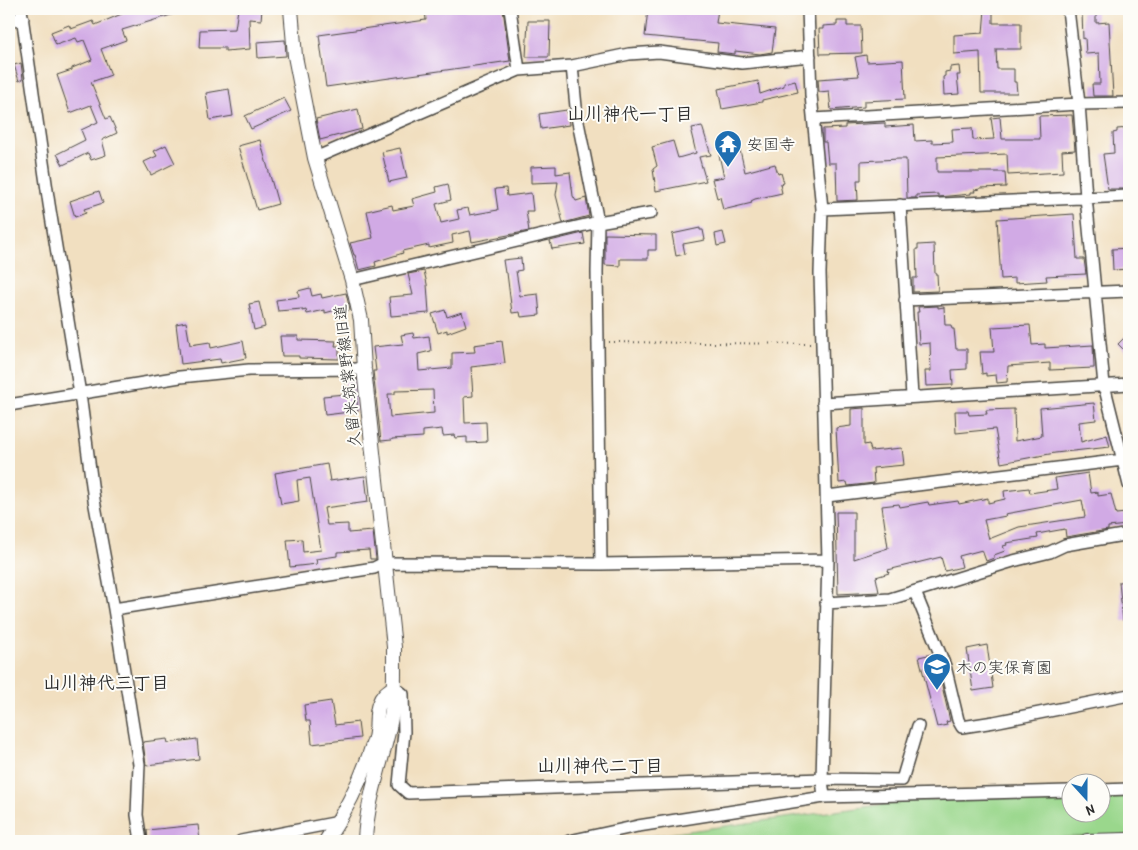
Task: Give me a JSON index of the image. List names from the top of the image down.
{
  "streets": {
    "street": ["久留米筑紫野線旧道"]
  },
  "districts": ["山川神代一丁目", "山川神代三丁目", "山川神代二丁目"],
  "places": {
    "temple": ["安国寺"],
    "school or university": ["木の実保育園"]
  },
  "north": "bottom"
}
